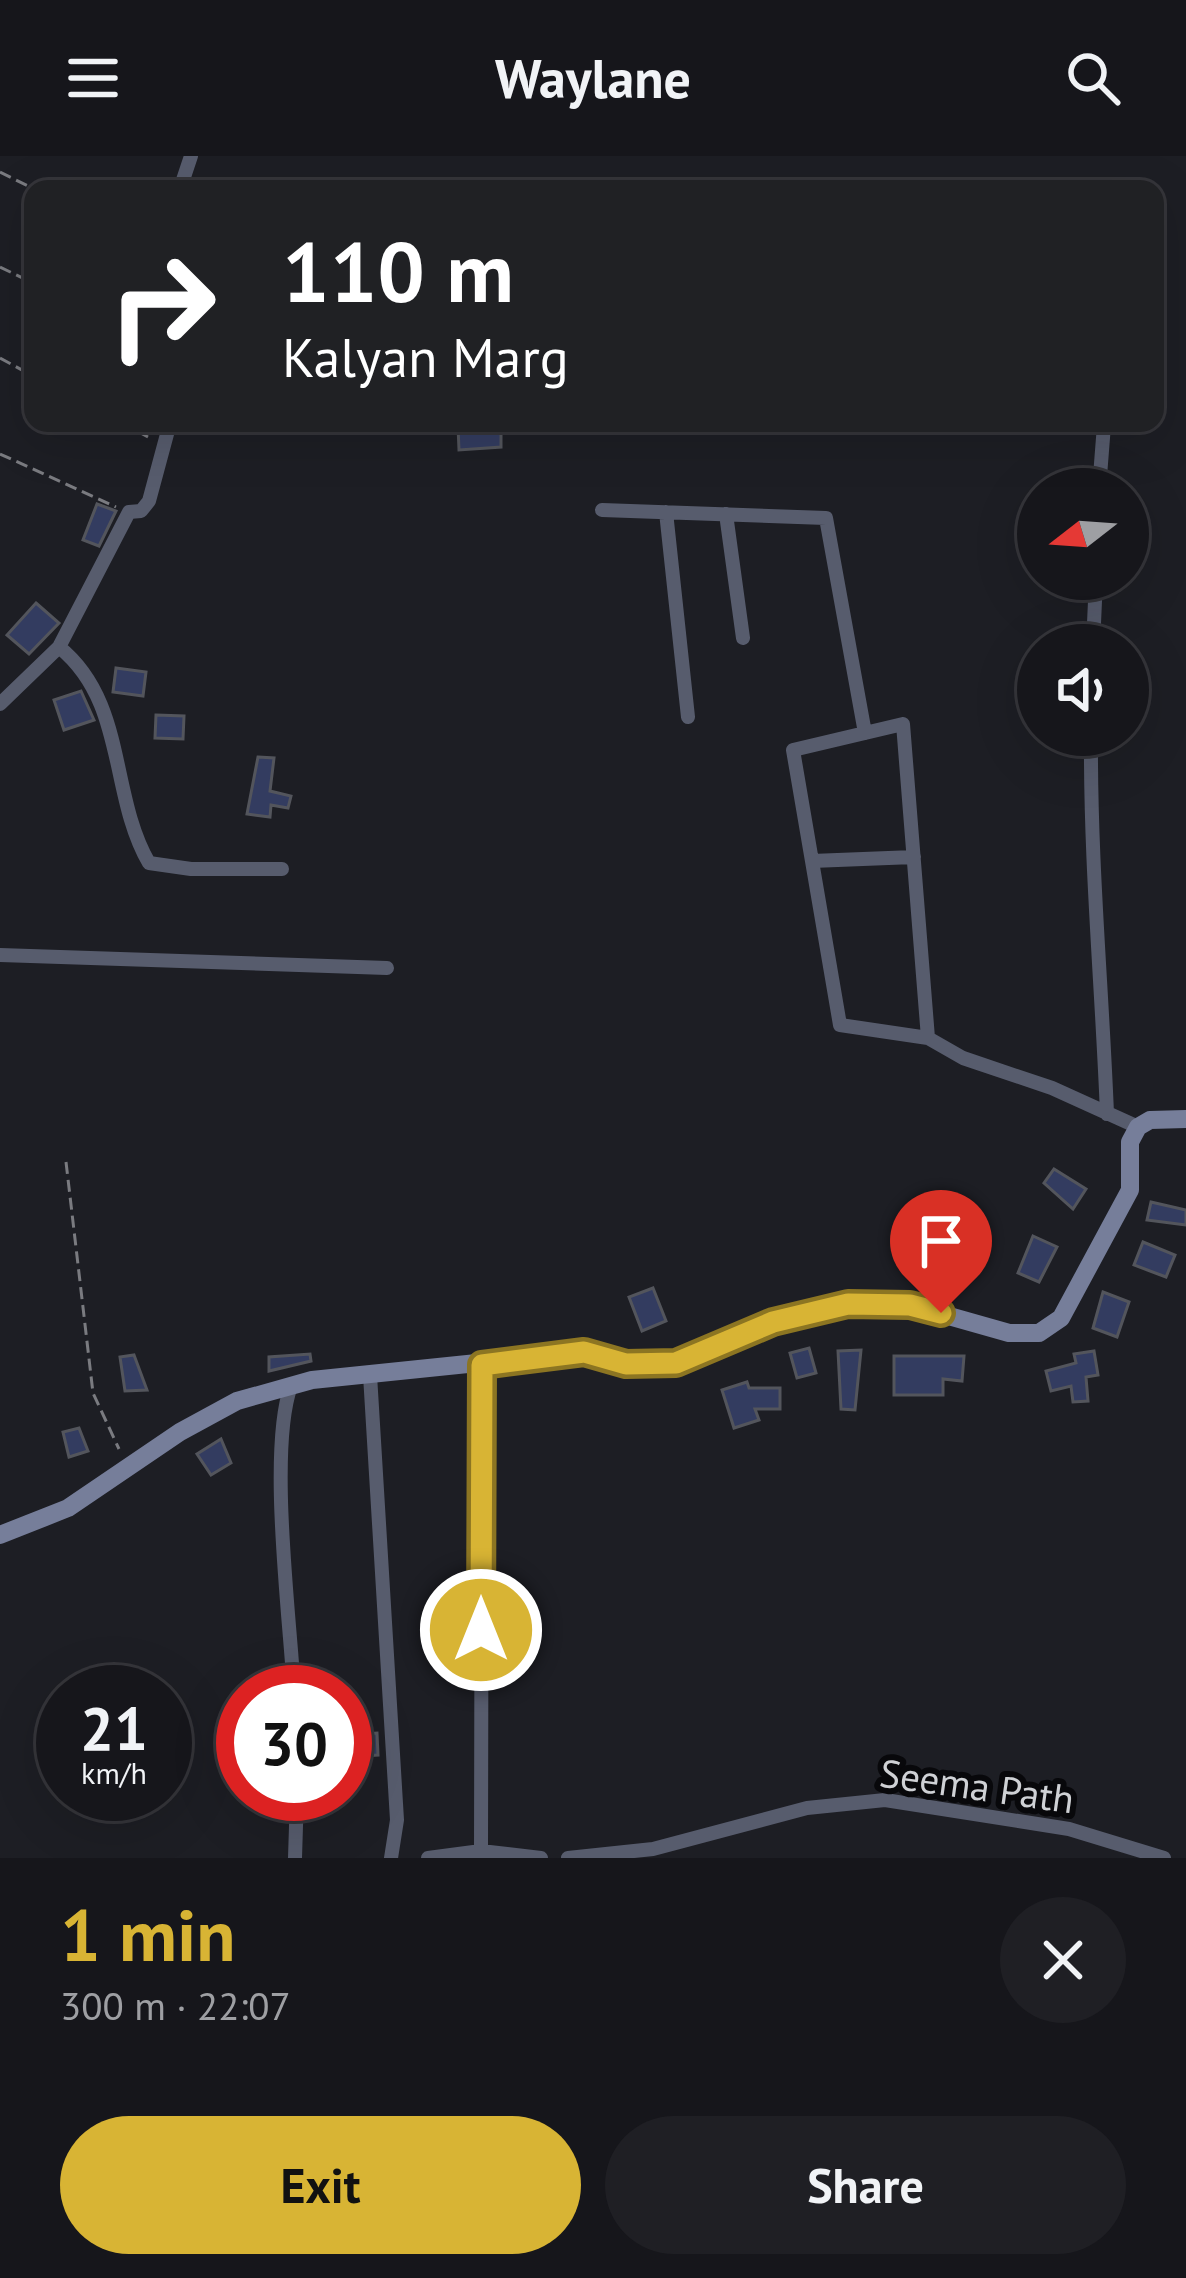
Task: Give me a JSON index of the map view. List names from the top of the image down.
{
  "streets": {
    "street": ["Seema Path"]
  },
  "north": "left",
  "page": {
    "header": "Waylane",
    "turn": ["110 m", "Kalyan Marg"],
    "speed": "21 km/h",
    "limit": "30",
    "heading": ["1 min", "300 m · 22:07"],
    "buttons": ["Exit", "Share"]
  }
}
